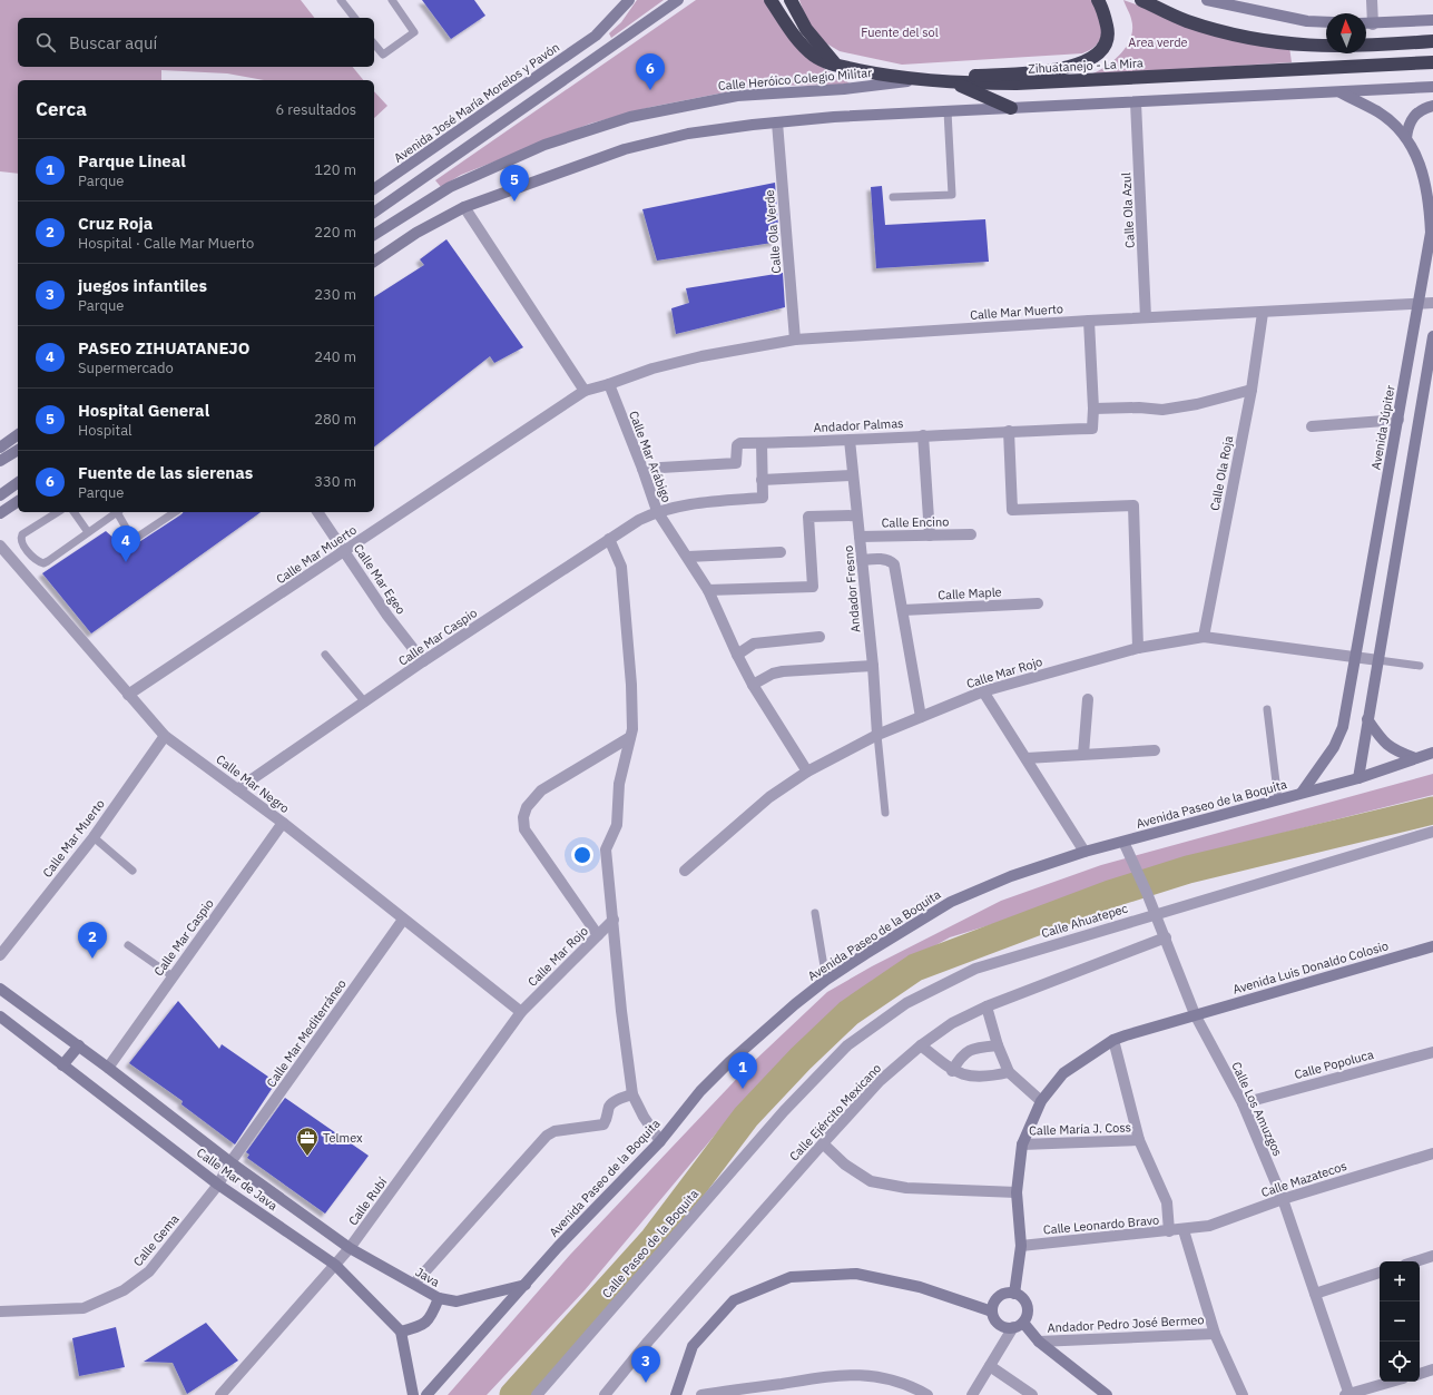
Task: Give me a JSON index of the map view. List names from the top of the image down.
{
  "streets": {
    "highway": ["Zihuatanejo - La Mira"],
    "main road": [
      "Calle Heróico Colegio Militar",
      "Avenida José María Morelos y Pavón",
      "Avenida Júpiter",
      "Avenida Paseo de la Boquita",
      "Avenida Luis Donaldo Colosio",
      "Calle Mar de Java",
      "Java"
    ],
    "street": [
      "Calle Ola Azul",
      "Calle Ola Verde",
      "Calle Mar Muerto",
      "Andador Palmas",
      "Calle Mar Arábigo",
      "Calle Ola Roja",
      "Calle Encino",
      "Calle Mar Egeo",
      "Andador Fresno",
      "Calle Maple",
      "Calle Mar Caspio",
      "Calle Mar Rojo",
      "Calle Mar Negro",
      "Calle Ahuatepec",
      "Calle Mar Mediterráneo",
      "Calle Popoluca",
      "Calle Los Amuzgos",
      "Calle Ejército Mexicano",
      "Calle María J. Coss",
      "Calle Mazatecos",
      "Calle Rubí",
      "Calle Leonardo Bravo",
      "Calle Gema",
      "Calle Paseo de la Boquita",
      "Andador Pedro José Bermeo"
    ]
  },
  "crossings": [
    ["Zihuatanejo - La Mira", "Calle Heróico Colegio Militar"],
    ["Calle Ola Azul", "Calle Mar Muerto"],
    ["Calle Ola Verde", "Calle Mar Muerto"],
    ["Calle Mar Muerto", "Avenida Júpiter"],
    ["Calle Mar Muerto", "Calle Mar Arábigo"],
    ["Calle Mar Muerto", "Calle Ola Roja"],
    ["Calle Mar Muerto", "Calle Mar Egeo"],
    ["Calle Mar Muerto", "Calle Mar Negro"],
    ["Andador Palmas", "Calle Mar Arábigo"],
    ["Andador Palmas", "Andador Fresno"],
    ["Avenida Júpiter", "Calle Mar Rojo"],
    ["Avenida Júpiter", "Avenida Paseo de la Boquita"],
    ["Calle Mar Arábigo", "Calle Mar Caspio"],
    ["Calle Mar Arábigo", "Calle Mar Rojo"],
    ["Calle Ola Roja", "Calle Mar Rojo"],
    ["Calle Encino", "Andador Fresno"],
    ["Calle Mar Egeo", "Calle Mar Caspio"],
    ["Andador Fresno", "Calle Mar Rojo"],
    ["Calle Mar Caspio", "Calle Mar Negro"],
    ["Calle Mar Caspio", "Calle Mar de Java"],
    ["Calle Mar Rojo", "Calle Mar Negro"],
    ["Calle Mar Rojo", "Calle Rubí"],
    ["Calle Mar Negro", "Calle Mar Mediterráneo"],
    ["Calle Mar Negro", "Calle Rubí"],
    ["Avenida Paseo de la Boquita", "Calle Los Amuzgos"],
    ["Avenida Paseo de la Boquita", "Java"],
    ["Calle Ahuatepec", "Calle Los Amuzgos"],
    ["Calle Ahuatepec", "Calle Paseo de la Boquita"],
    ["Avenida Luis Donaldo Colosio", "Calle Los Amuzgos"],
    ["Avenida Luis Donaldo Colosio", "Calle María J. Coss"],
    ["Avenida Luis Donaldo Colosio", "Calle Leonardo Bravo"],
    ["Calle Mar Mediterráneo", "Calle Mar de Java"],
    ["Calle Mar Mediterráneo", "Calle Gema"],
    ["Calle Popoluca", "Calle Los Amuzgos"],
    ["Calle Los Amuzgos", "Calle Ejército Mexicano"],
    ["Calle Los Amuzgos", "Calle Mazatecos"],
    ["Calle Mar de Java", "Calle Rubí"],
    ["Calle Mar de Java", "Calle Gema"],
    ["Calle Mar de Java", "Java"],
    ["Calle Mazatecos", "Calle Leonardo Bravo"],
    ["Calle Rubí", "Java"]
  ],
  "parks": ["Fuente del sol", "Area verde"],
  "places": {
    "office": ["Telmex"]
  },
  "north": "top",
  "page": {
    "search": "Buscar aquí",
    "pins": [
      "6",
      "5",
      "4",
      "2",
      "1",
      "3"
    ],
    "heading": ["Cerca", "6 resultados"],
    "list": [
      {
        "mark": "1",
        "name": "Parque Lineal",
        "note": "Parque",
        "value": "120 m"
      },
      {
        "mark": "2",
        "name": "Cruz Roja",
        "note": "Hospital · Calle Mar Muerto",
        "value": "220 m"
      },
      {
        "mark": "3",
        "name": "juegos infantiles",
        "note": "Parque",
        "value": "230 m"
      },
      {
        "mark": "4",
        "name": "PASEO ZIHUATANEJO",
        "note": "Supermercado",
        "value": "240 m"
      },
      {
        "mark": "5",
        "name": "Hospital General",
        "note": "Hospital",
        "value": "280 m"
      },
      {
        "mark": "6",
        "name": "Fuente de las sierenas",
        "note": "Parque",
        "value": "330 m"
      }
    ],
    "map_buttons": ["+", "−"]
  }
}
